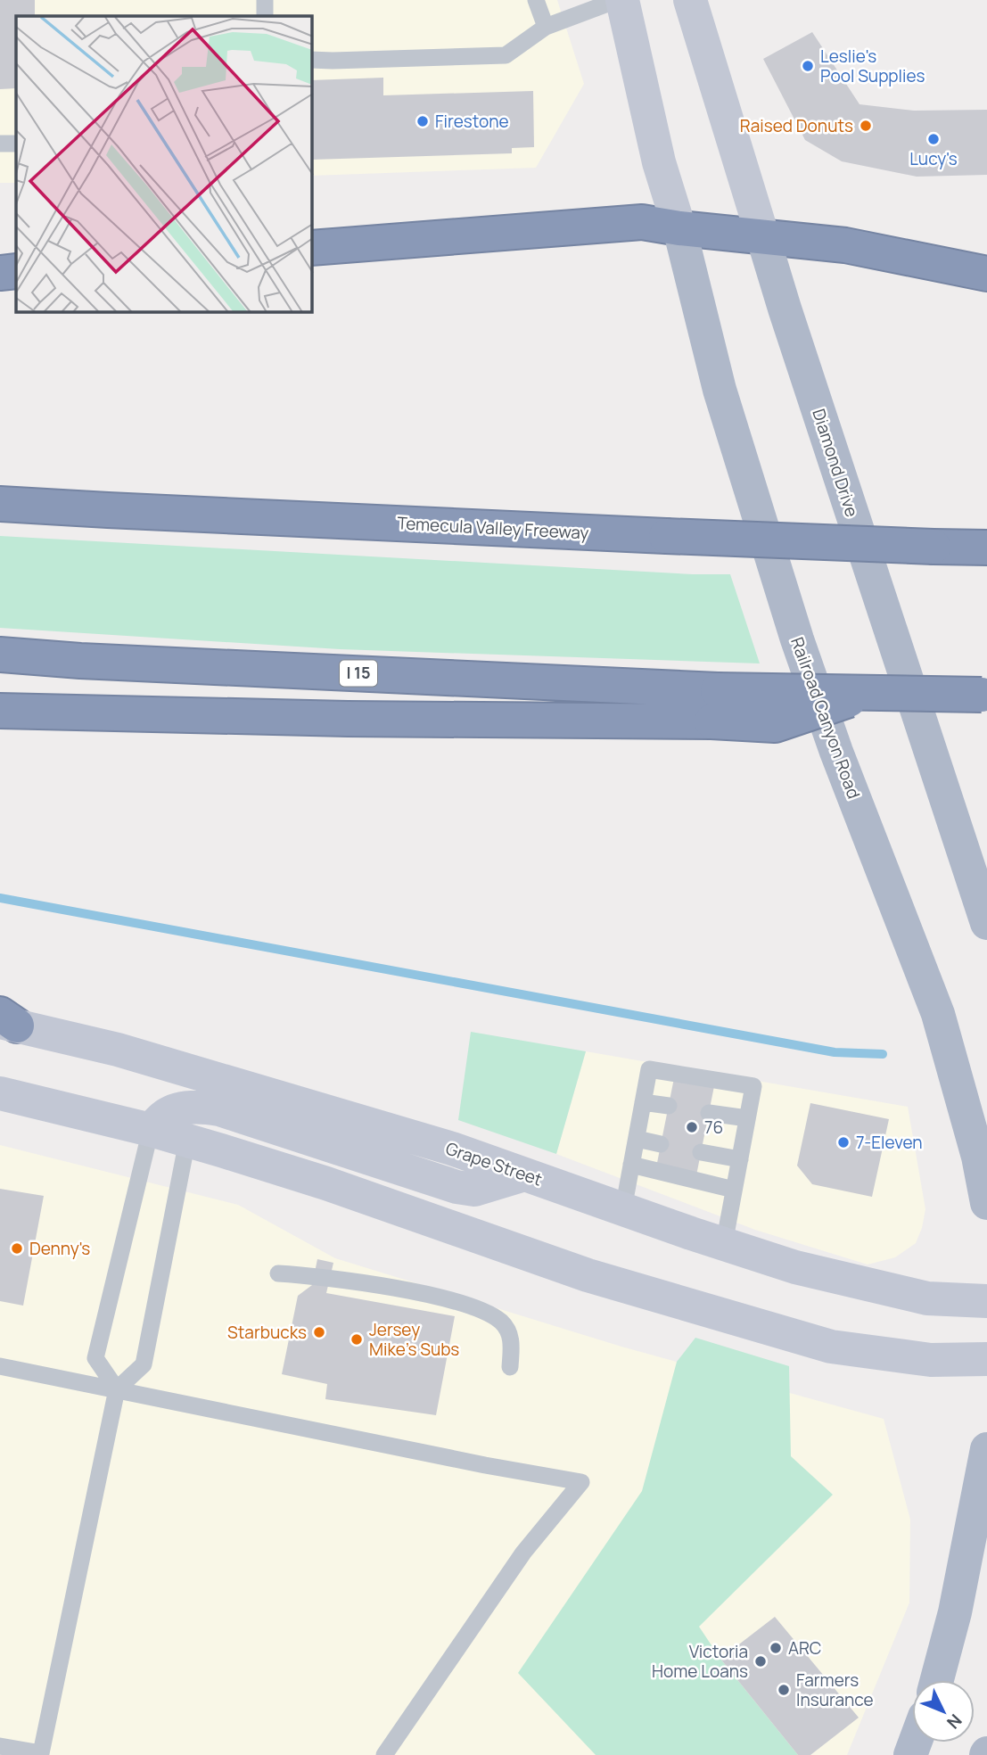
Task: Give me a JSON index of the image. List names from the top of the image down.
{
  "streets": {
    "highway": ["Temecula Valley Freeway", "I 15"],
    "main road": ["Diamond Drive", "Railroad Canyon Road", "Grape Street"]
  },
  "places": [
    "Leslie's Pool Supplies",
    "Firestone",
    "Raised Donuts",
    "Lucy's",
    "76",
    "7-Eleven",
    "Denny's",
    "Starbucks",
    "Jersey Mike's Subs",
    "ARC",
    "Victoria Home Loans",
    "Farmers Insurance"
  ],
  "north": "bottom right"
}
